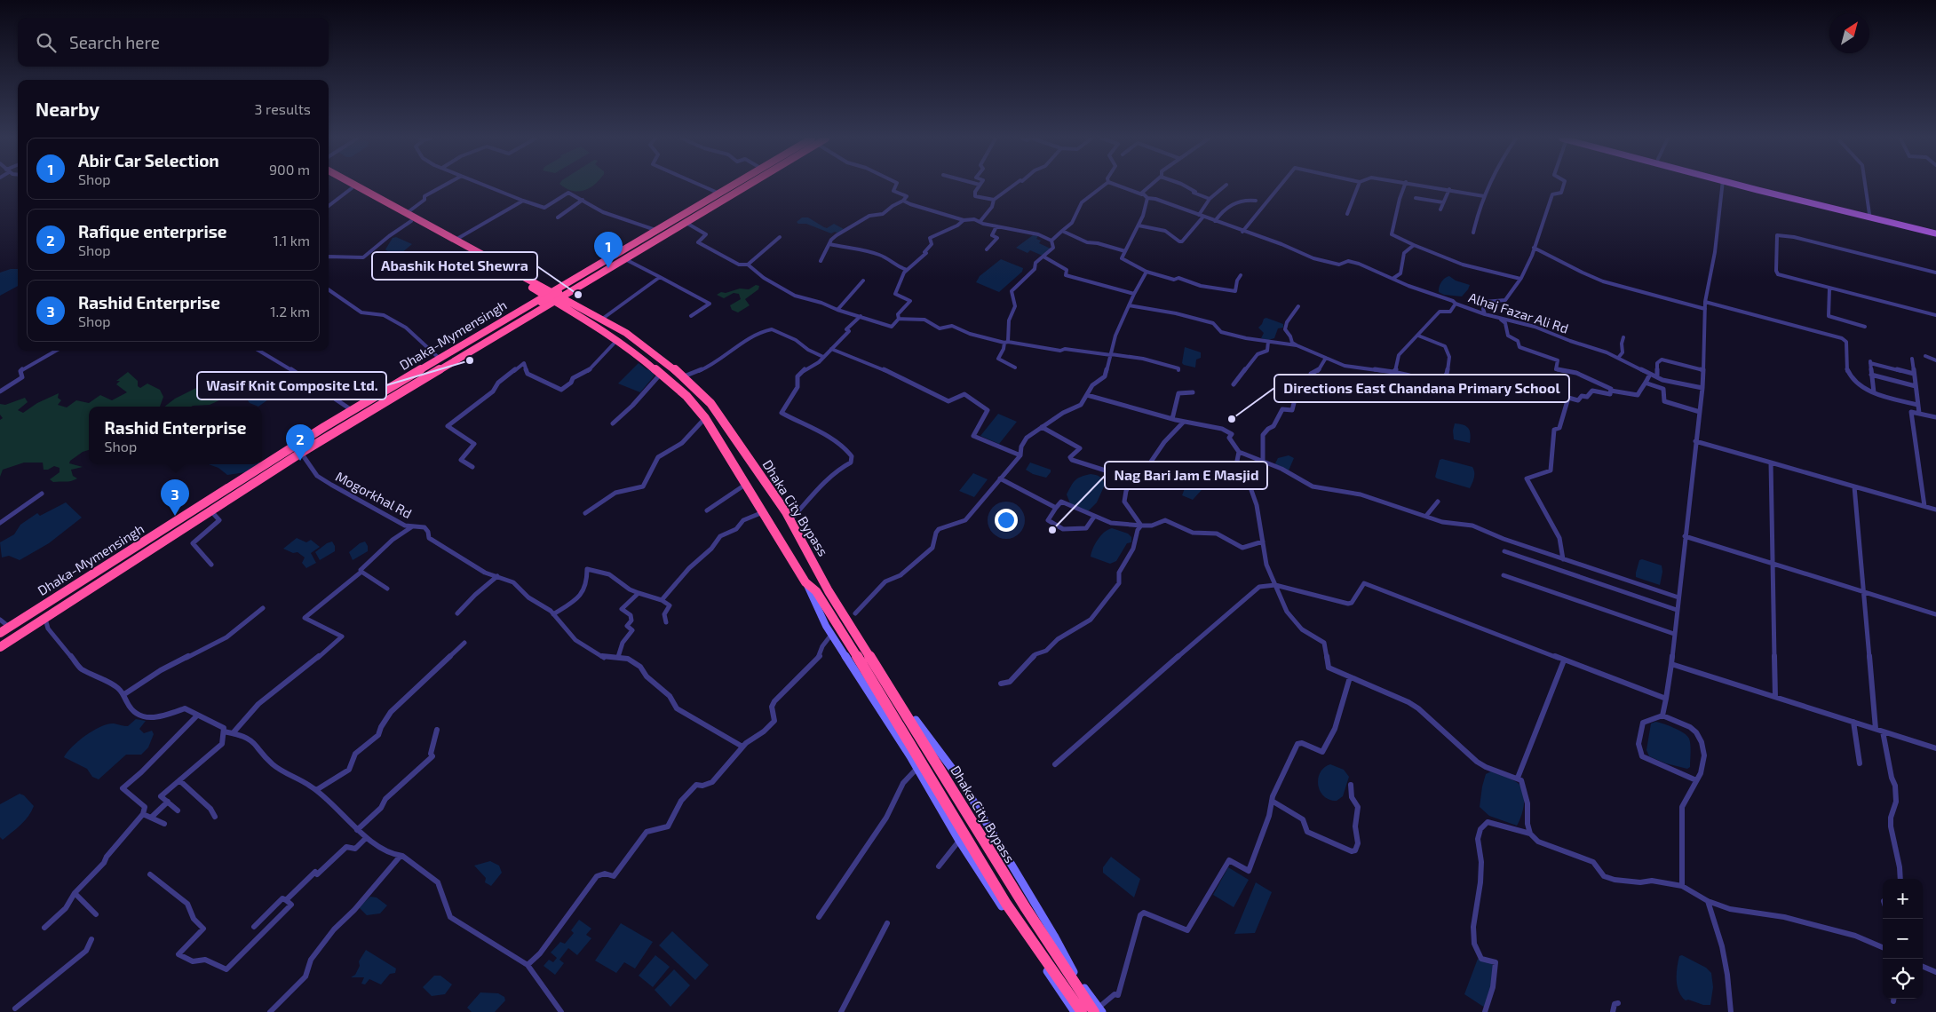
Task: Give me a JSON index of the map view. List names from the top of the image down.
{
  "streets": {
    "highway": ["Dhaka-Mymensingh", "Dhaka City Bypass"],
    "street": ["Alhaj Fazar Ali Rd", "Mogorkhal Rd"]
  },
  "crossings": [
    ["Dhaka-Mymensingh", "Dhaka City Bypass"]
  ],
  "places": [
    "Abashik Hotel Shewra",
    "Wasif Knit Composite Ltd.",
    "Directions East Chandana Primary School",
    "Nag Bari Jam E Masjid"
  ],
  "north": "top right",
  "page": {
    "search": "Search here",
    "heading": ["Nearby", "3 results"],
    "list": [
      {
        "mark": "1",
        "name": "Abir Car Selection",
        "note": "Shop",
        "value": "900 m"
      },
      {
        "mark": "2",
        "name": "Rafique enterprise",
        "note": "Shop",
        "value": "1.1 km"
      },
      {
        "mark": "3",
        "name": "Rashid Enterprise",
        "note": "Shop",
        "value": "1.2 km"
      }
    ],
    "pins": ["1", "2", "3"],
    "popup": ["Rashid Enterprise", "Shop"],
    "map_buttons": ["+", "−"]
  }
}
